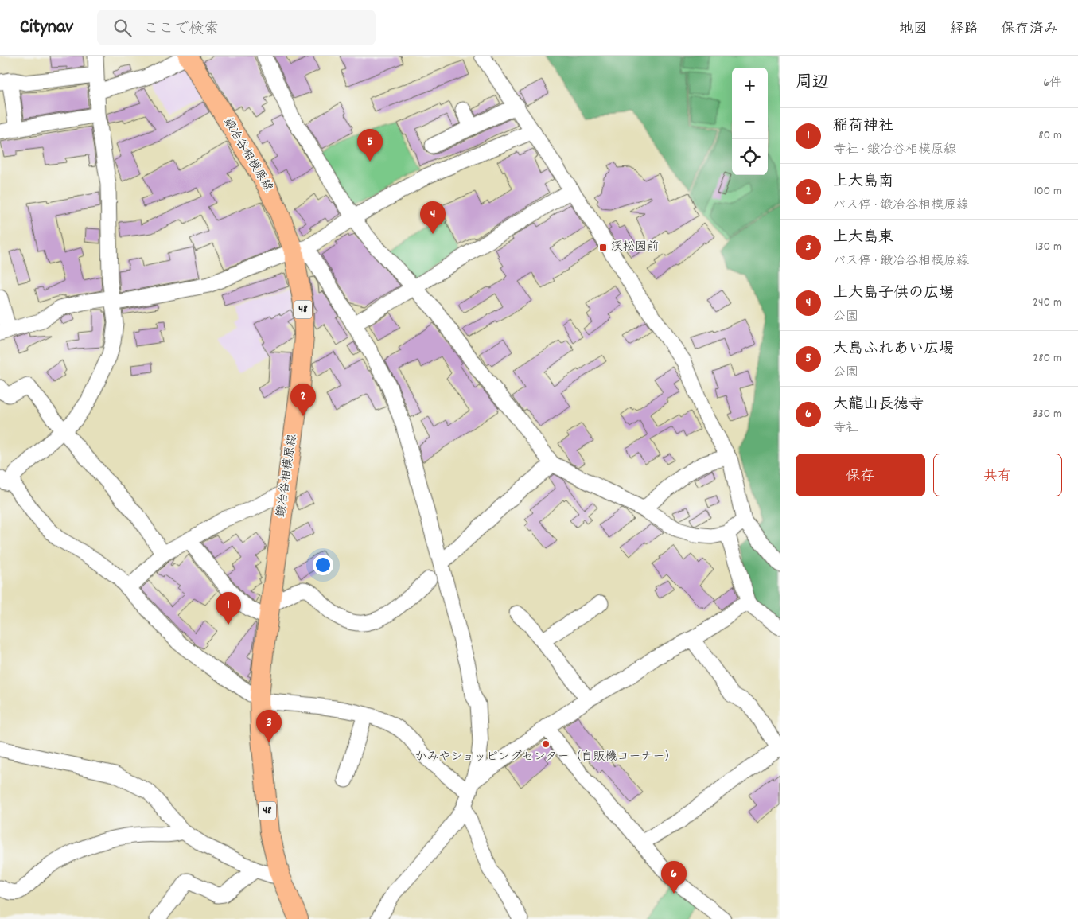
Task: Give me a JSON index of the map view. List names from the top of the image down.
{
  "streets": {
    "main road": ["鍛冶谷相模原線", "48"]
  },
  "places": {
    "transit": ["渓松園前"],
    "other": ["かみやショッピングセンター（自販機コーナー）"]
  },
  "page": {
    "header": "Citynav",
    "search": "ここで検索",
    "nav": ["地図", "経路", "保存済み"],
    "heading": ["周辺", "6件"],
    "map_buttons": ["+", "−"],
    "list": [
      {
        "mark": "1",
        "name": "稲荷神社",
        "note": "寺社 · 鍛冶谷相模原線",
        "value": "80 m"
      },
      {
        "mark": "2",
        "name": "上大島南",
        "note": "バス停 · 鍛冶谷相模原線",
        "value": "100 m"
      },
      {
        "mark": "3",
        "name": "上大島東",
        "note": "バス停 · 鍛冶谷相模原線",
        "value": "130 m"
      },
      {
        "mark": "4",
        "name": "上大島子供の広場",
        "note": "公園",
        "value": "240 m"
      },
      {
        "mark": "5",
        "name": "大島ふれあい広場",
        "note": "公園",
        "value": "280 m"
      },
      {
        "mark": "6",
        "name": "大龍山長徳寺",
        "note": "寺社",
        "value": "330 m"
      }
    ],
    "pins": [
      "5",
      "4",
      "2",
      "1",
      "3",
      "6"
    ],
    "buttons": ["保存", "共有"]
  }
}
